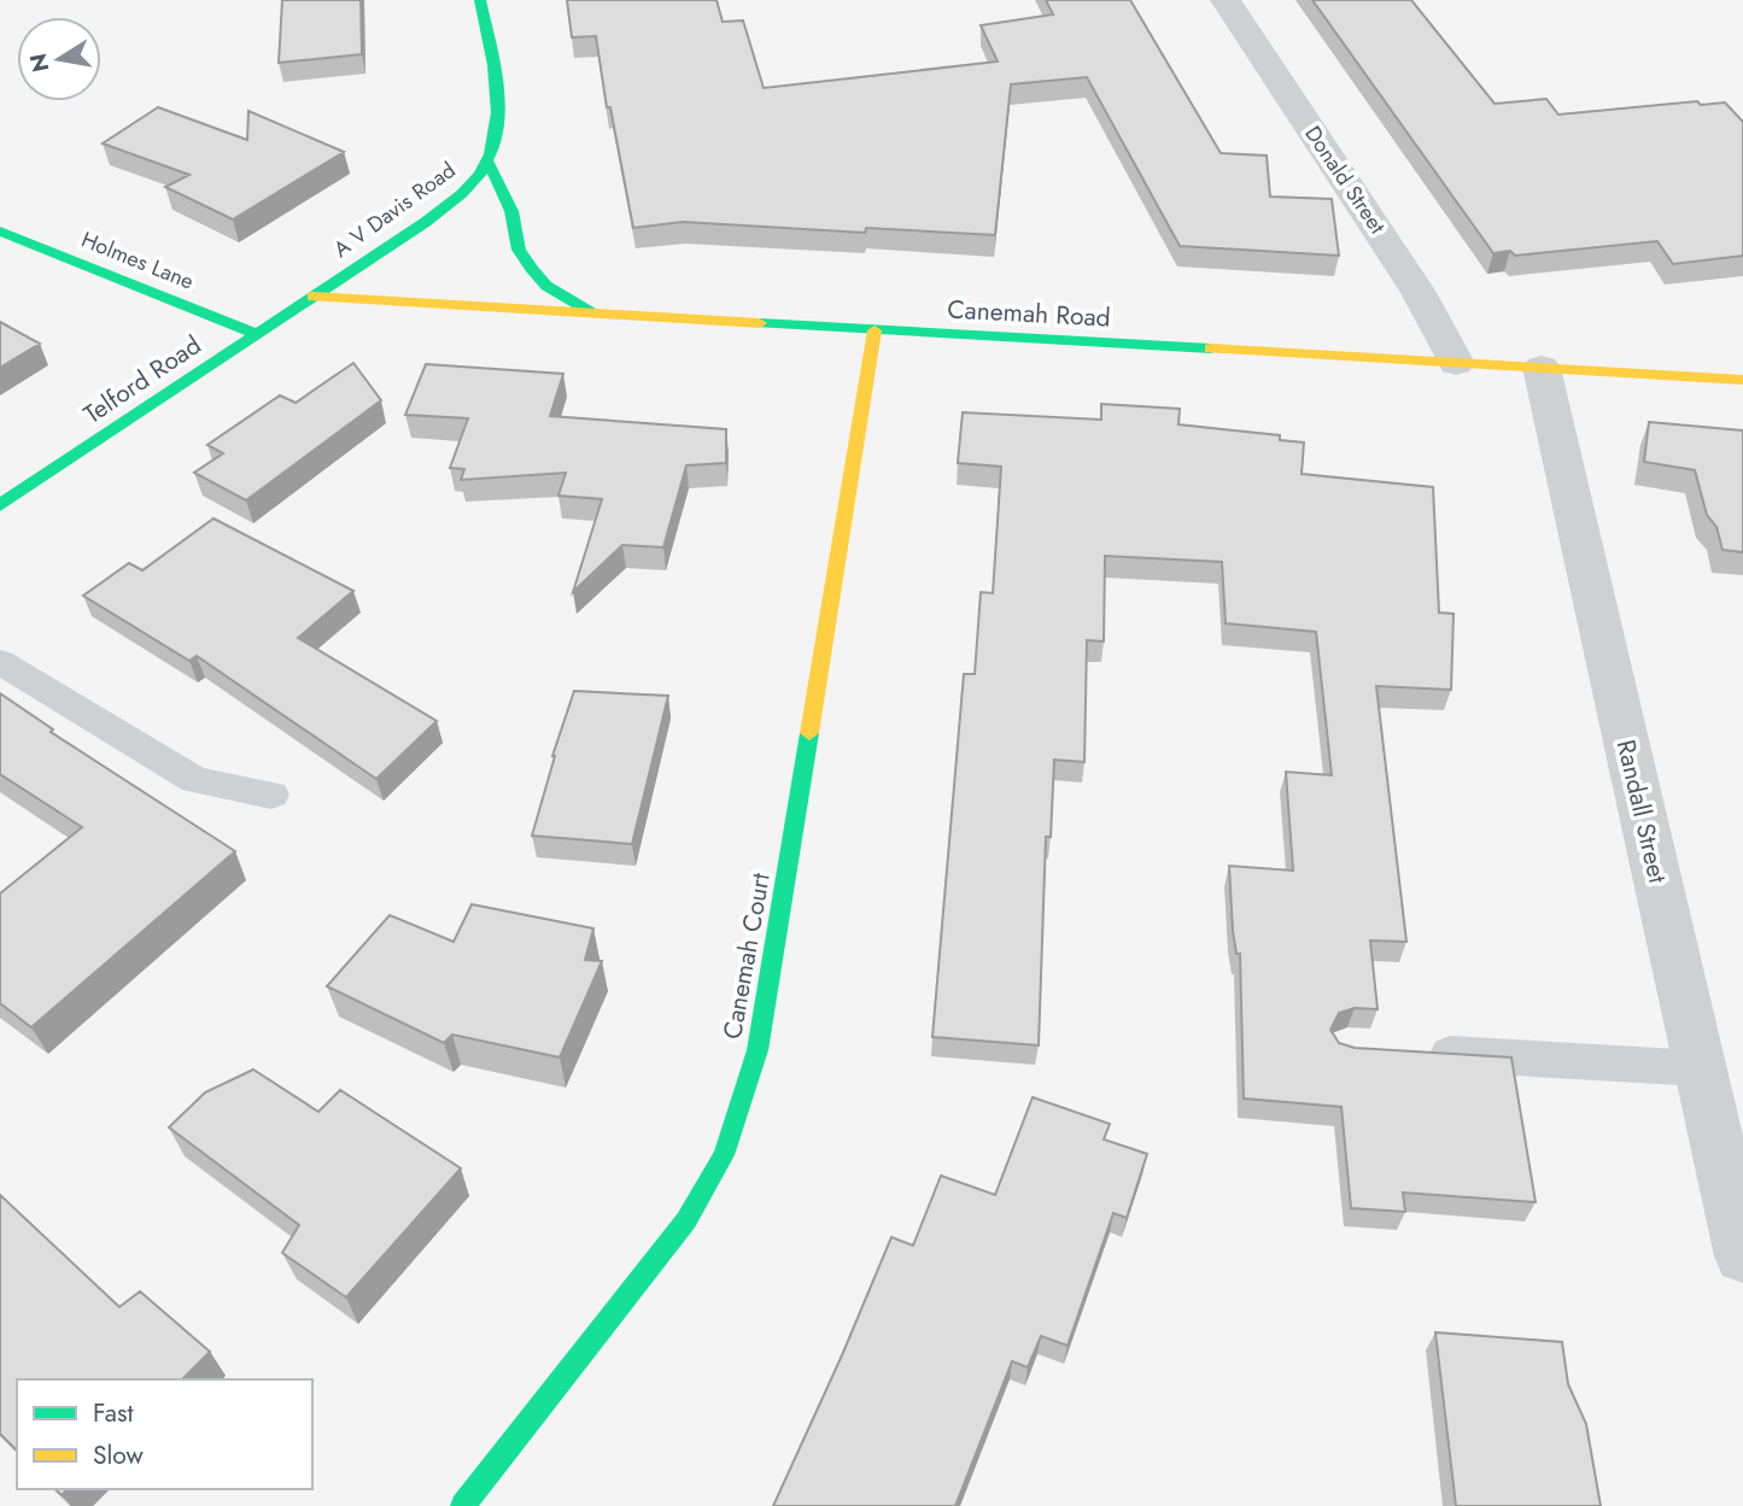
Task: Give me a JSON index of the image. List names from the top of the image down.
{
  "streets": {
    "street": [
      "Donald Street",
      "A V Davis Road",
      "Holmes Lane",
      "Canemah Road",
      "Telford Road",
      "Randall Street",
      "Canemah Court"
    ]
  },
  "crossings": [
    ["Donald Street", "Canemah Road"],
    ["A V Davis Road", "Canemah Road"],
    ["A V Davis Road", "Telford Road"],
    ["Holmes Lane", "Telford Road"],
    ["Canemah Road", "Telford Road"],
    ["Canemah Road", "Randall Street"],
    ["Canemah Road", "Canemah Court"]
  ],
  "legend": ["Fast", "Slow"],
  "north": "left"
}
